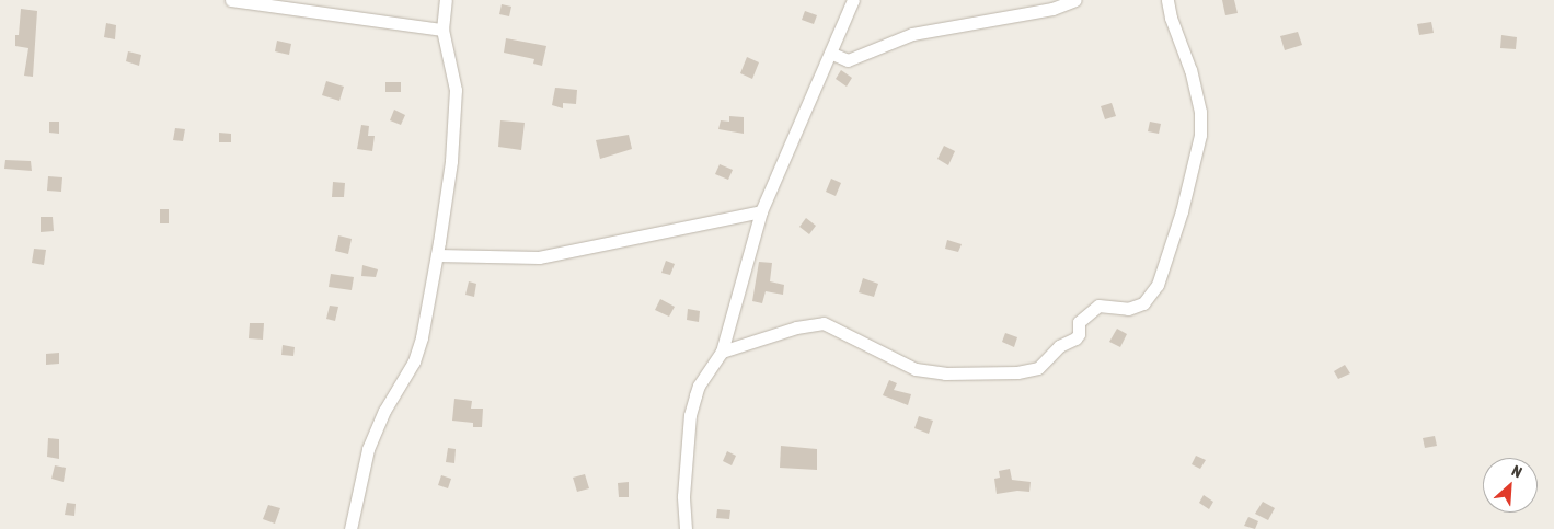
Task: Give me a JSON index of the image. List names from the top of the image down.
{
  "north": "top right"
}
